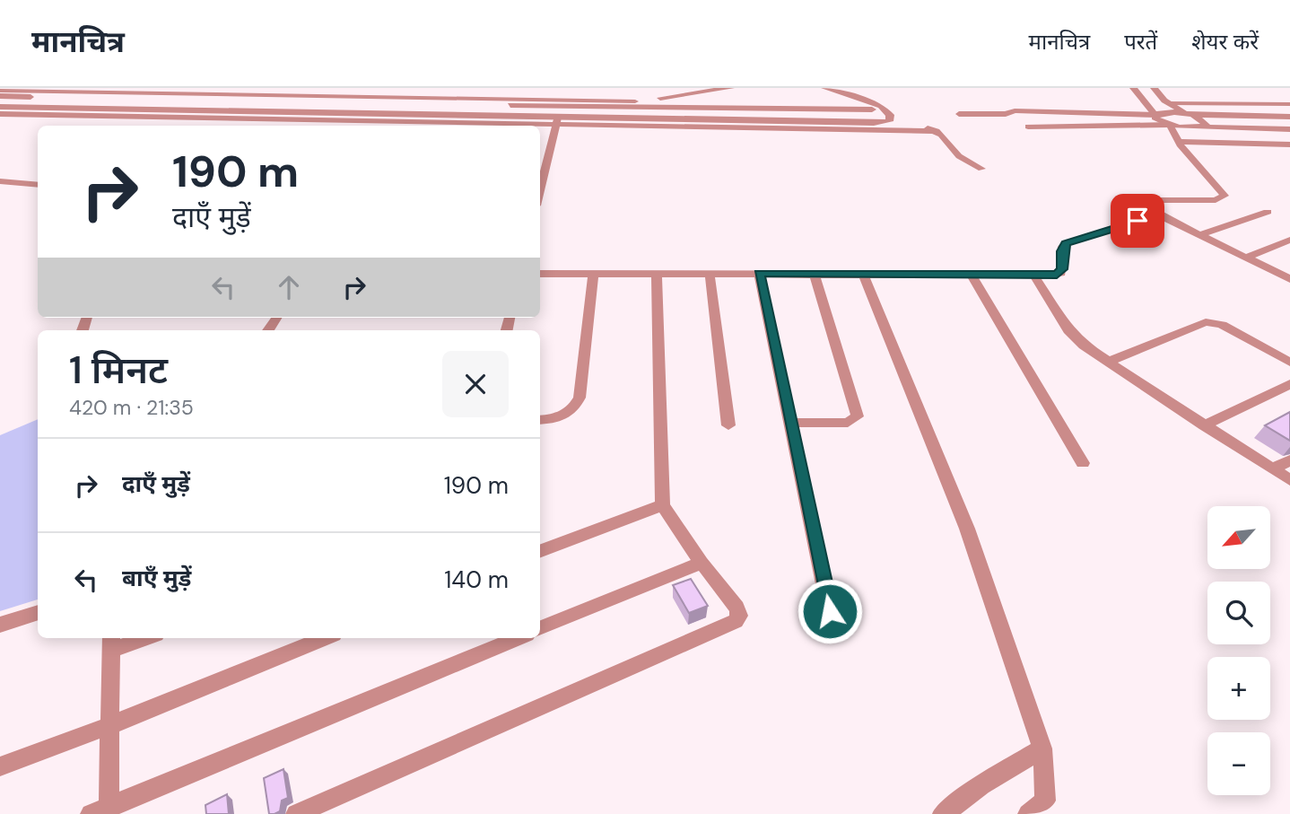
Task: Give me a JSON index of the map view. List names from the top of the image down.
{
  "north": "bottom left",
  "page": {
    "header": "मानचित्र",
    "nav": ["मानचित्र", "परतें", "शेयर करें"],
    "turn": ["190 m", "दाएँ मुड़ें"],
    "heading": ["1 मिनट", "420 m · 21:35"],
    "list": [
      {
        "name": "दाएँ मुड़ें",
        "value": "190 m"
      },
      {
        "name": "बाएँ मुड़ें",
        "value": "140 m"
      }
    ],
    "map_buttons": ["+", "−"]
  }
}
